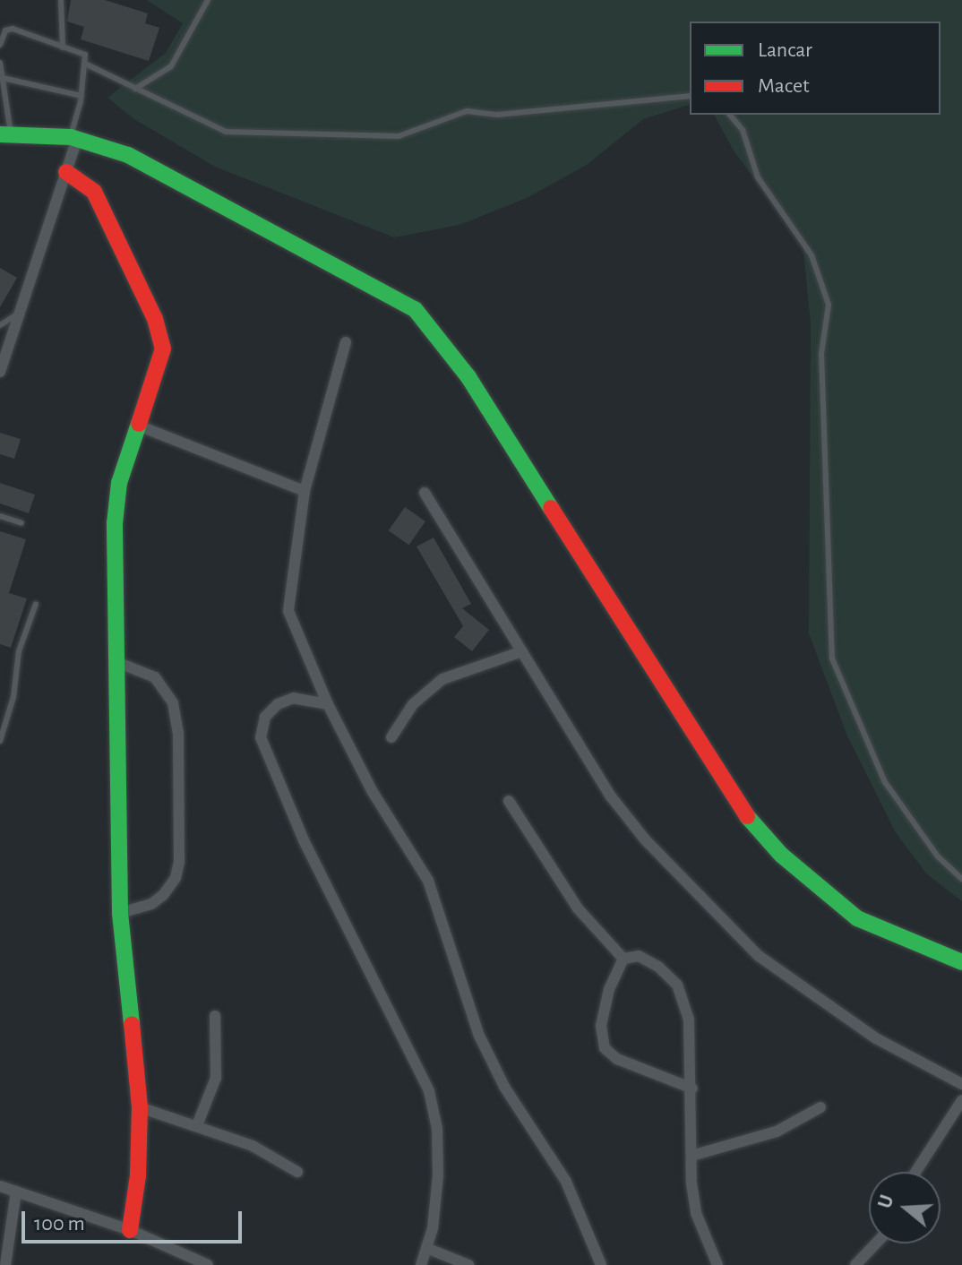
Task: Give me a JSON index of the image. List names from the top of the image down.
{
  "legend": ["Lancar", "Macet"],
  "scale_bar": "100 m",
  "north": "left"
}
